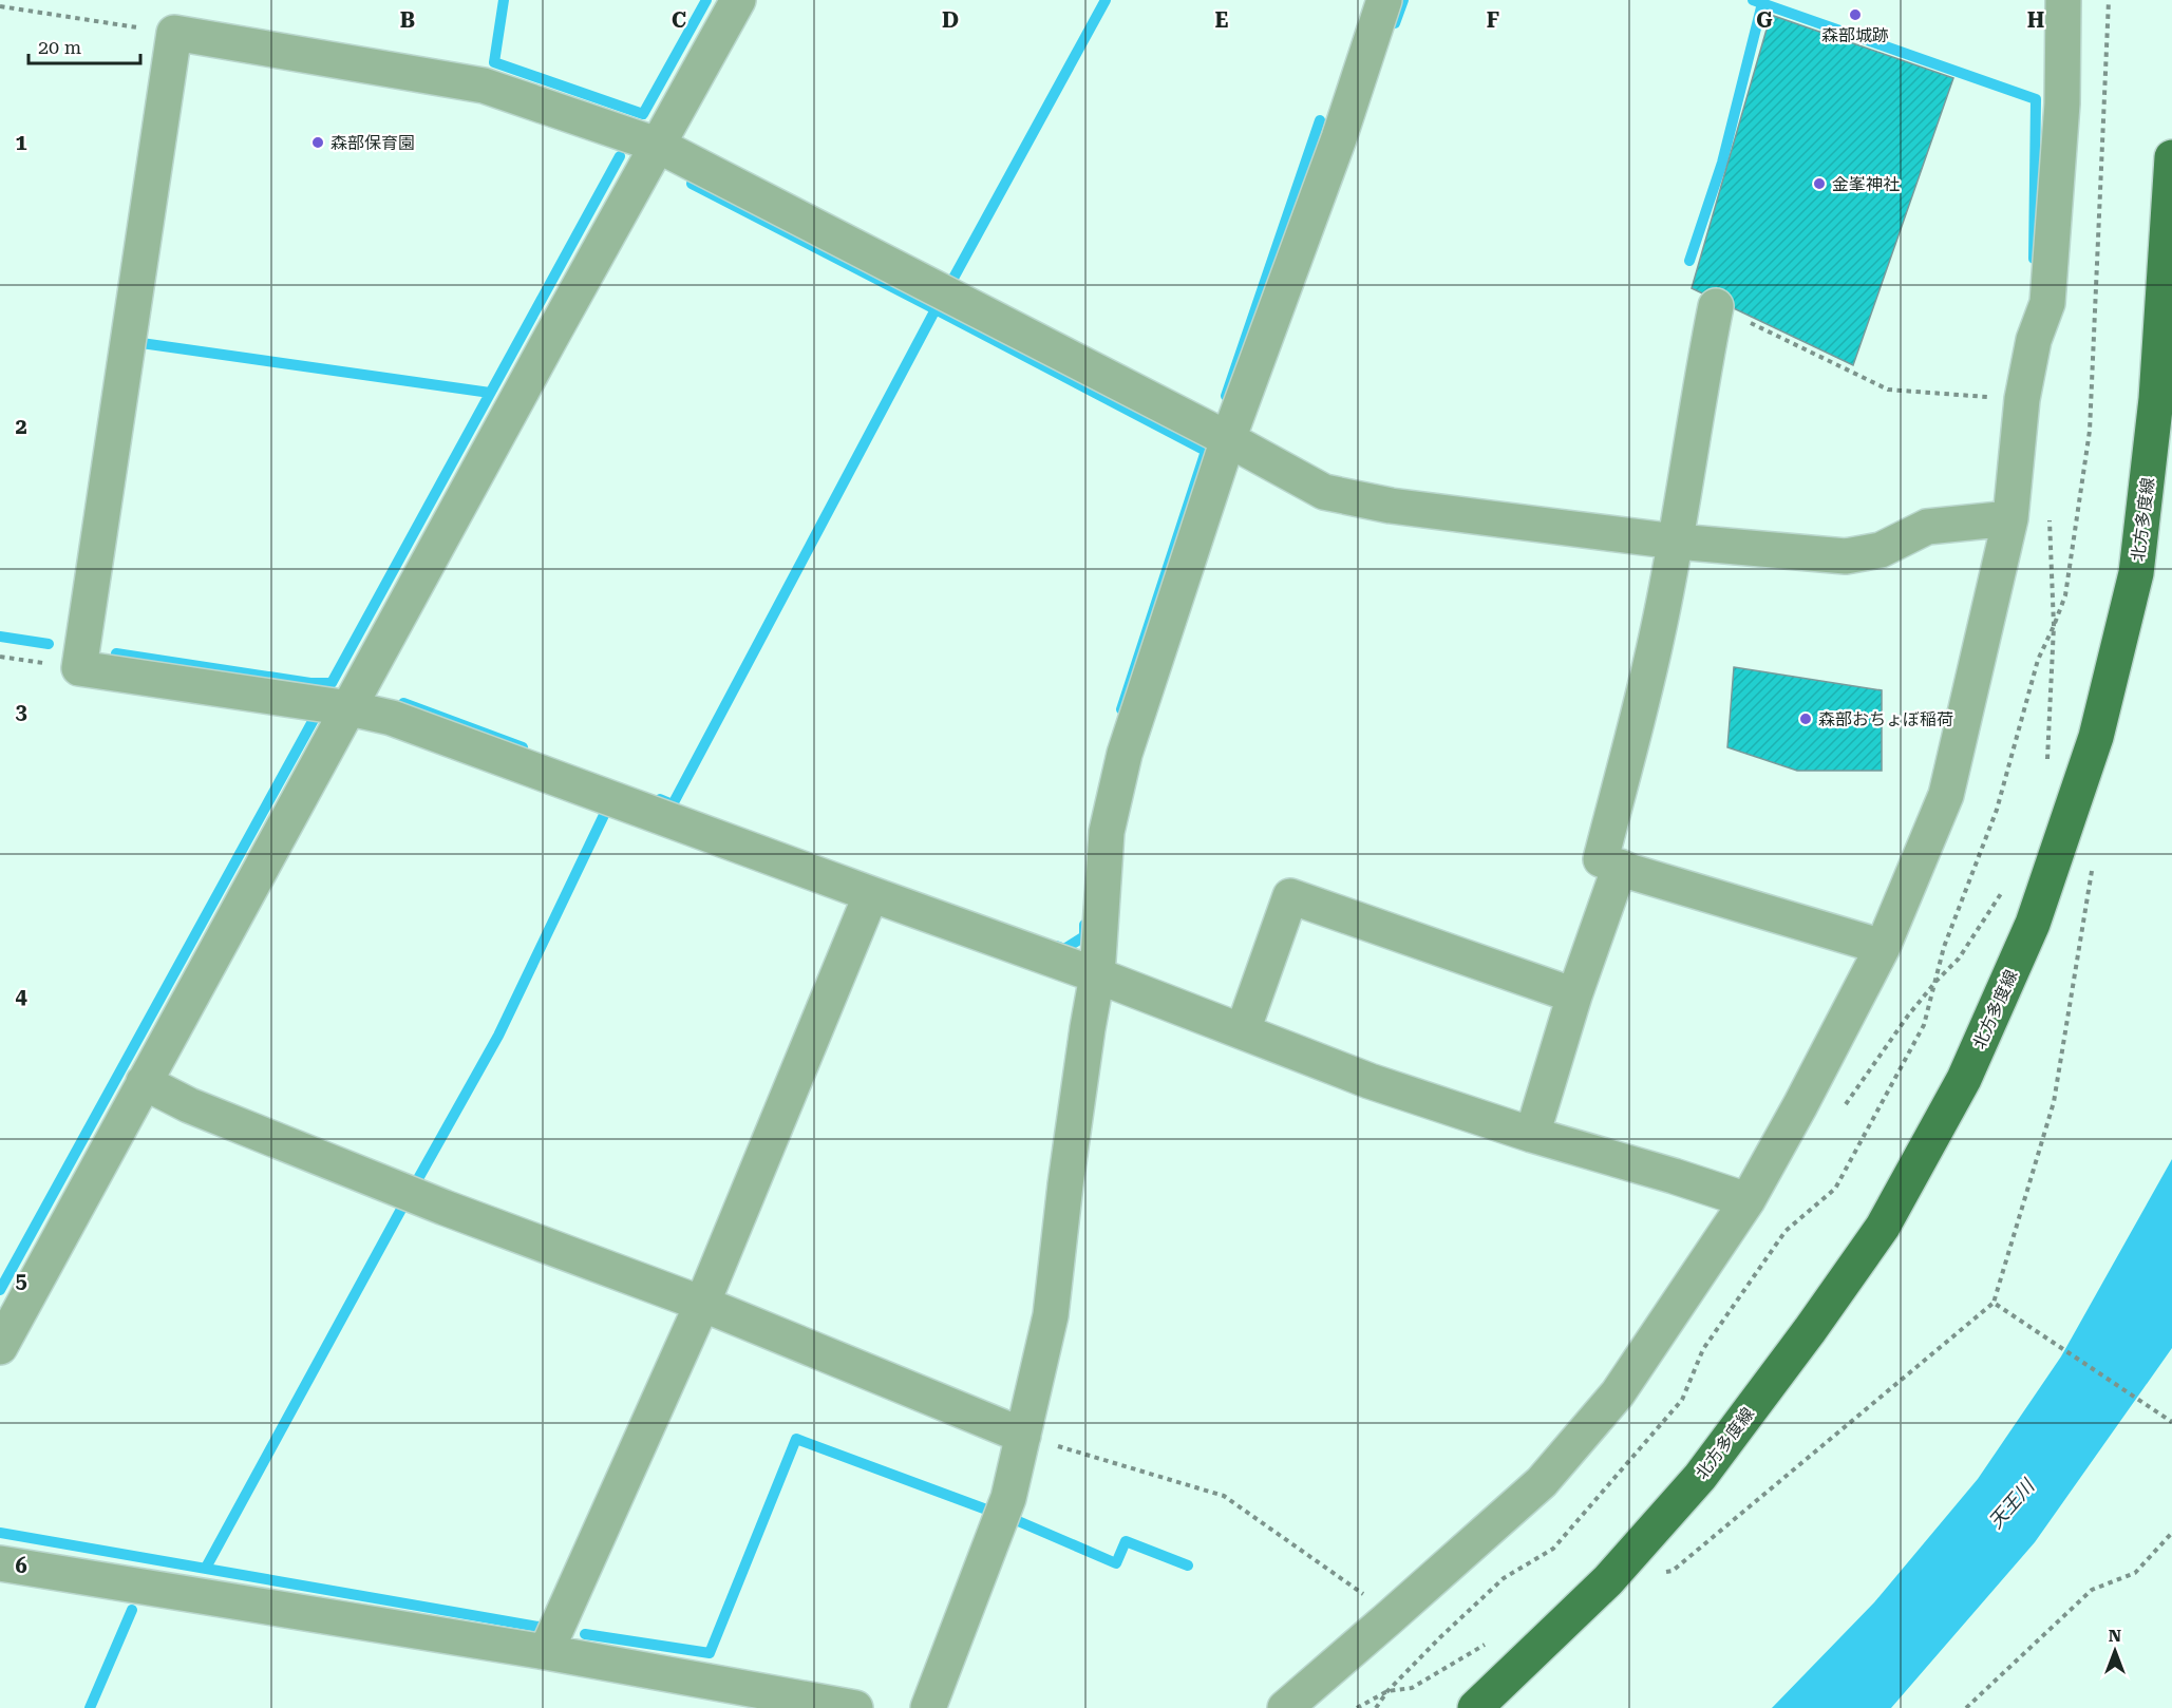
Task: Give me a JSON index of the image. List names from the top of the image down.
{
  "streets": {
    "main road": ["北方多度線"]
  },
  "water": ["天王川"],
  "places": [
    "森部城跡",
    "森部保育園",
    "金峯神社",
    "森部おちょぼ稲荷"
  ],
  "scale_bar": "20 m",
  "north": "top",
  "grid": {
    "columns": [
      "B",
      "C",
      "D",
      "E",
      "F",
      "G",
      "H"
    ],
    "rows": [
      "1",
      "2",
      "3",
      "4",
      "5",
      "6"
    ]
  }
}
